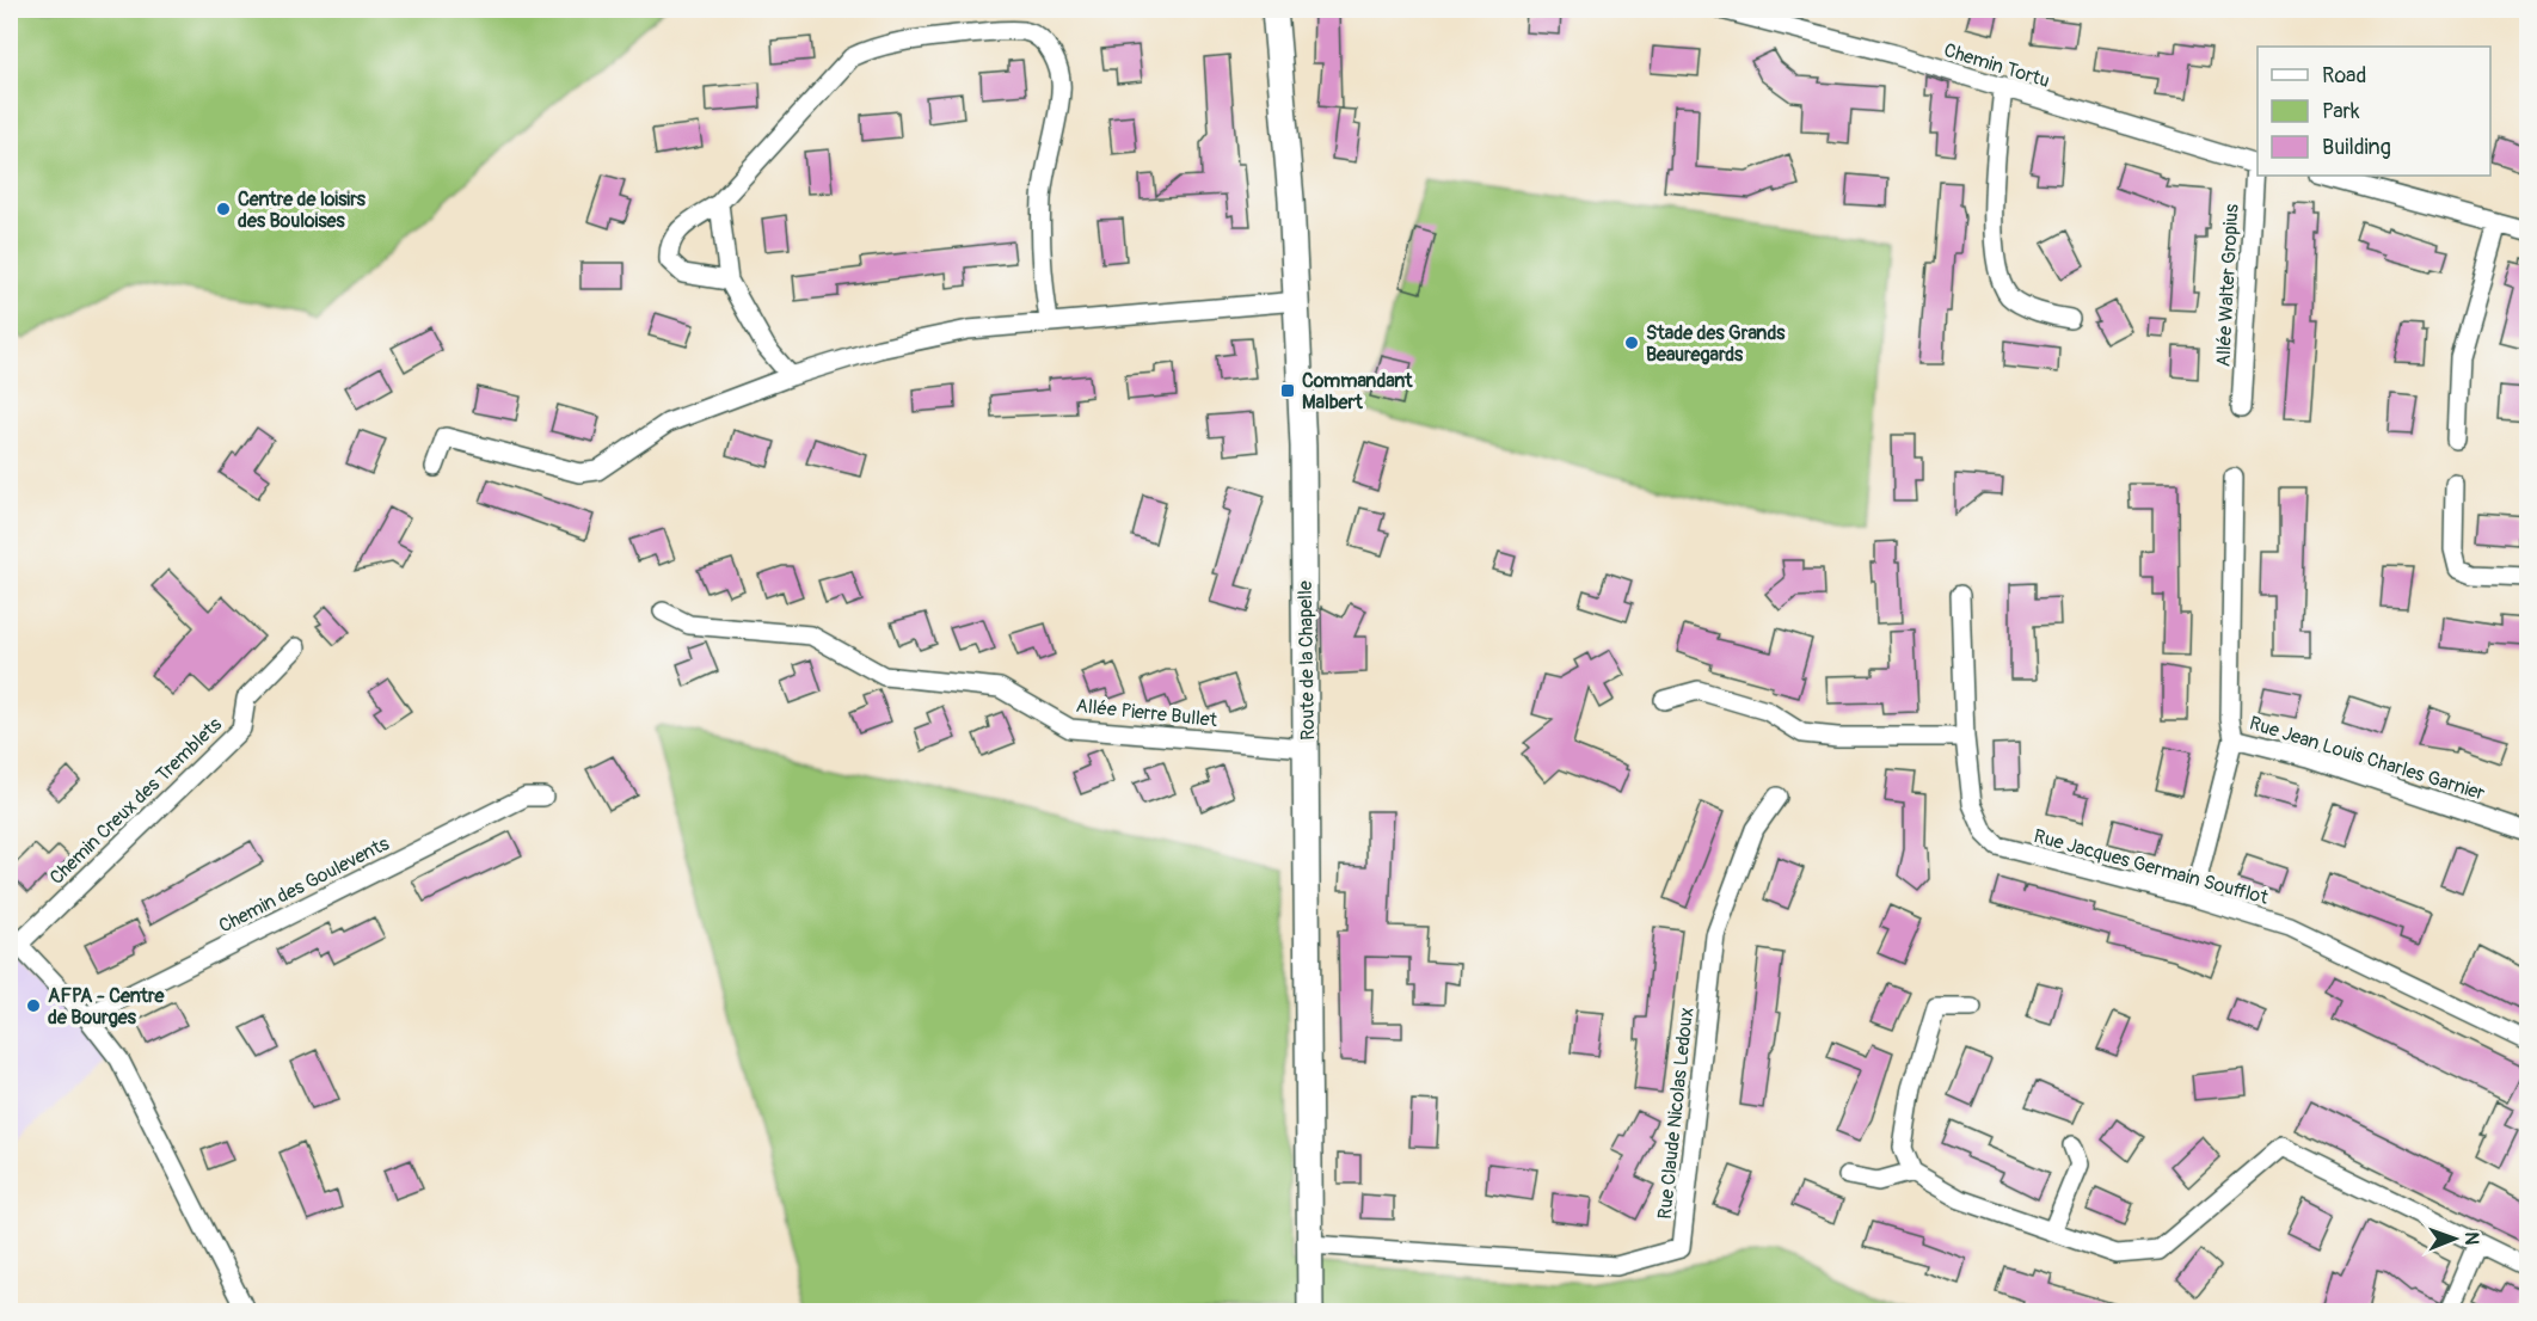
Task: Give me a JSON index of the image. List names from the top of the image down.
{
  "streets": {
    "main road": ["Route de la Chapelle"],
    "street": [
      "Chemin Tortu",
      "Allée Walter Gropius",
      "Allée Pierre Bullet",
      "Rue Jean Louis Charles Garnier",
      "Chemin Creux des Tremblets",
      "Rue Jacques Germain Soufflot",
      "Chemin des Goulevents",
      "Rue Claude Nicolas Ledoux"
    ]
  },
  "crossings": [
    ["Chemin Tortu", "Allée Walter Gropius"],
    ["Route de la Chapelle", "Allée Pierre Bullet"],
    ["Route de la Chapelle", "Rue Claude Nicolas Ledoux"],
    ["Rue Jean Louis Charles Garnier", "Rue Jacques Germain Soufflot"]
  ],
  "places": {
    "other": ["Centre de loisirs des Bouloises", "Stade des Grands Beauregards", "AFPA - Centre de Bourges"],
    "transit": ["Commandant Malbert"]
  },
  "legend": ["Road", "Park", "Building"],
  "north": "right"
}
